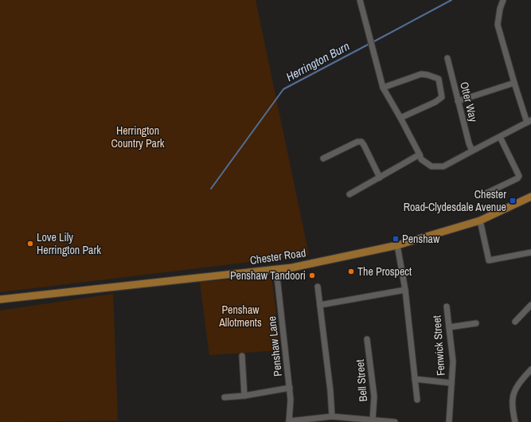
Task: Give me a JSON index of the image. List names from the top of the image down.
{
  "streets": {
    "main road": ["Chester Road"],
    "street": [
      "Otter Way",
      "Fenwick Street",
      "Penshaw Lane",
      "Bell Street"
    ]
  },
  "crossings": [
    ["Chester Road", "Penshaw Lane"]
  ],
  "water": ["Herrington Burn"],
  "parks": ["Herrington Country Park", "Penshaw Allotments"],
  "places": {
    "transit": ["Chester Road-Clydesdale Avenue", "Penshaw"],
    "other": ["Love Lily Herrington Park", "The Prospect", "Penshaw Tandoori"]
  }
}
